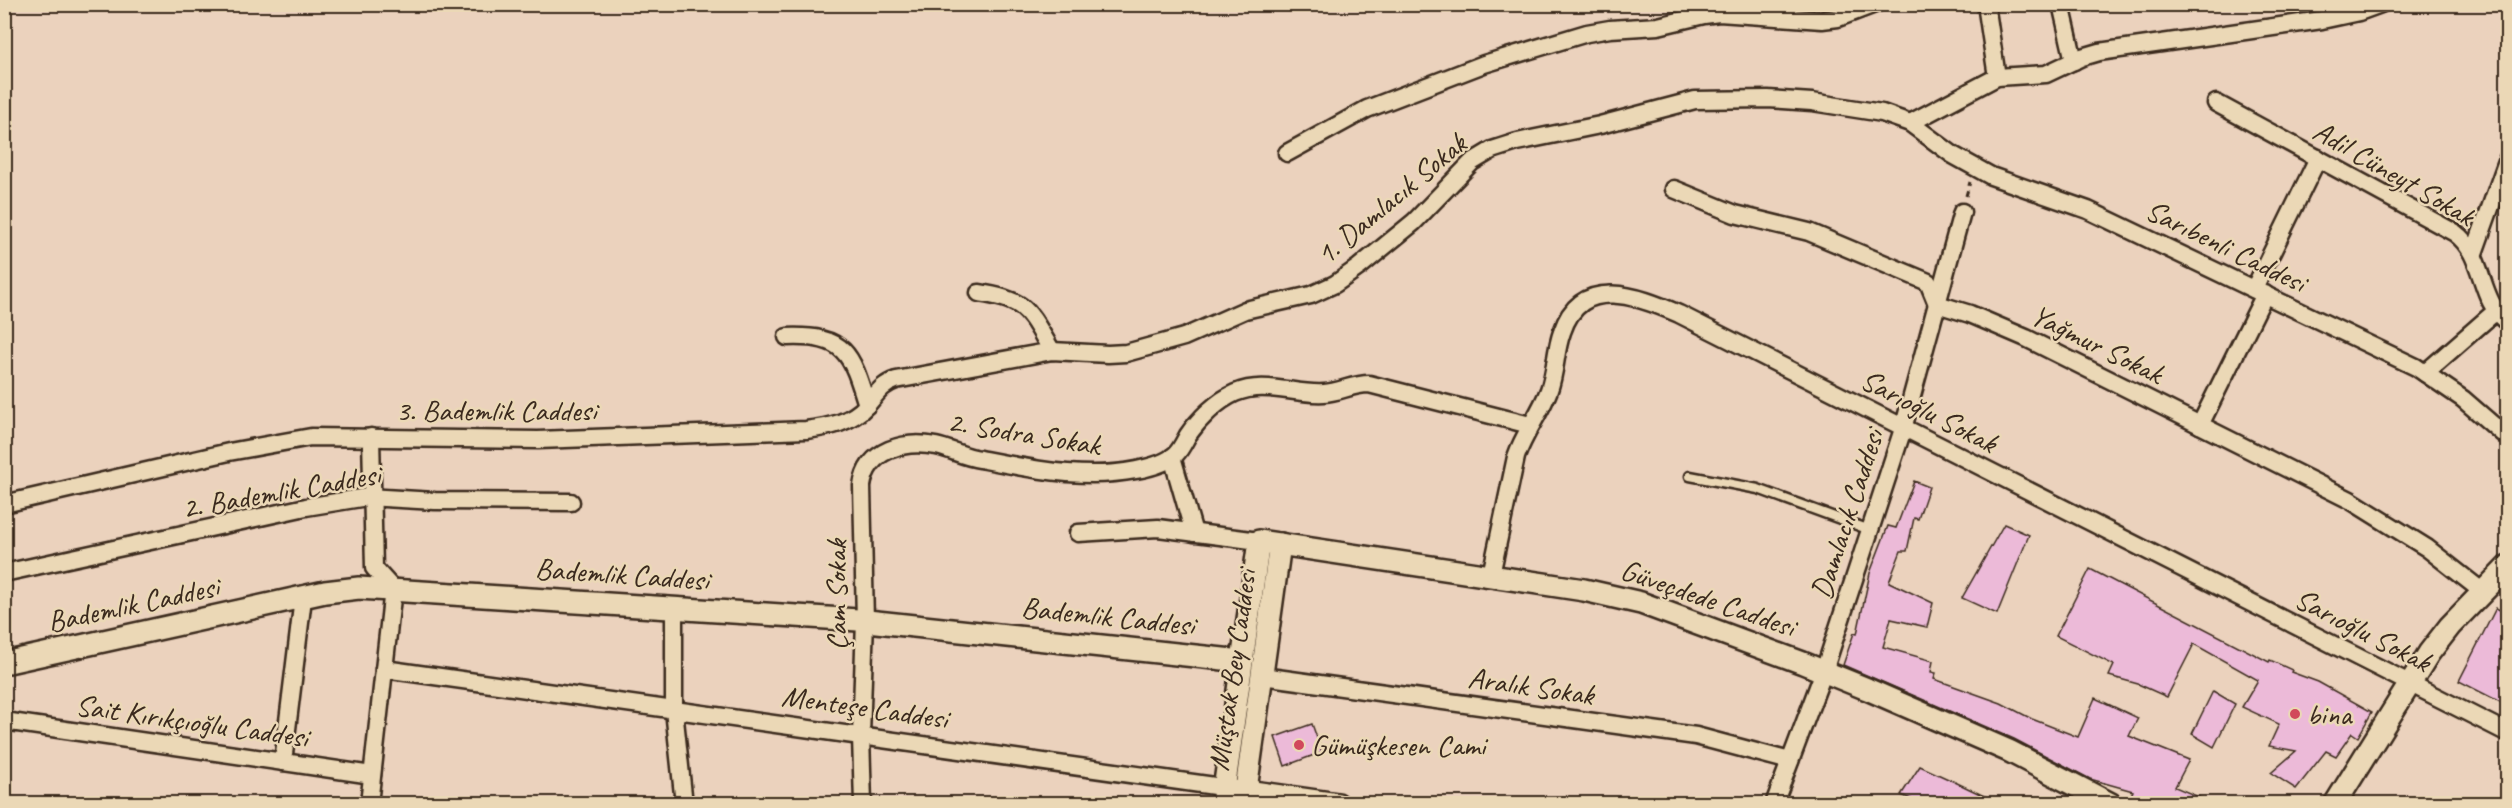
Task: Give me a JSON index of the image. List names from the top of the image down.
{
  "streets": {
    "street": [
      "Adil Cüneyt Sokak",
      "1. Damlacık Sokak",
      "Sarıbenli Caddesi",
      "Yağmur Sokak",
      "3. Bademlik Caddesi",
      "Sarıoğlu Sokak",
      "2. Sodra Sokak",
      "2. Bademlik Caddesi",
      "Damlacık Caddesi",
      "Bademlik Caddesi",
      "Çam Sokak",
      "Güveçdede Caddesi",
      "Müştak Bey Caddesi",
      "Aralık Sokak",
      "Menteşe Caddesi",
      "Sait Kırıkçıoğlu Caddesi"
    ]
  },
  "crossings": [
    ["1. Damlacık Sokak", "Sarıbenli Caddesi"],
    ["1. Damlacık Sokak", "3. Bademlik Caddesi"],
    ["Yağmur Sokak", "Damlacık Caddesi"],
    ["Sarıoğlu Sokak", "Damlacık Caddesi"],
    ["Sarıoğlu Sokak", "Güveçdede Caddesi"],
    ["2. Sodra Sokak", "Çam Sokak"],
    ["Damlacık Caddesi", "Güveçdede Caddesi"],
    ["Damlacık Caddesi", "Aralık Sokak"],
    ["Bademlik Caddesi", "Çam Sokak"],
    ["Bademlik Caddesi", "Müştak Bey Caddesi"],
    ["Çam Sokak", "Menteşe Caddesi"],
    ["Güveçdede Caddesi", "Müştak Bey Caddesi"],
    ["Müştak Bey Caddesi", "Aralık Sokak"],
    ["Müştak Bey Caddesi", "Menteşe Caddesi"]
  ],
  "places": ["bina", "Gümüşkesen Cami"]
}
